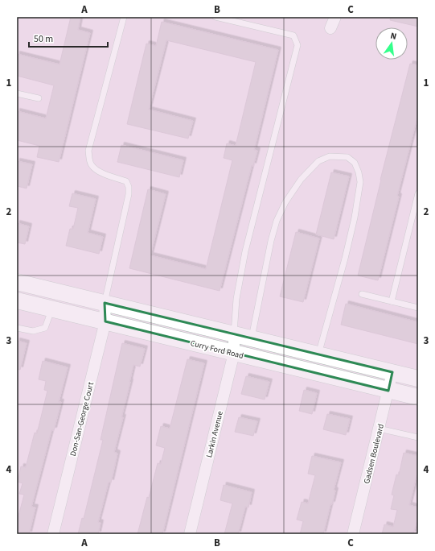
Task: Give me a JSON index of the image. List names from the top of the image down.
{
  "streets": {
    "main road": ["Curry Ford Road"],
    "street": ["Don-San-George Court", "Larkin Avenue", "Gadsen Boulevard"]
  },
  "crossings": [
    ["Curry Ford Road", "Don-San-George Court"],
    ["Curry Ford Road", "Larkin Avenue"],
    ["Curry Ford Road", "Gadsen Boulevard"]
  ],
  "scale_bar": "50 m",
  "north": "top",
  "grid": {
    "columns": ["A", "B", "C"],
    "rows": [
      "1",
      "2",
      "3",
      "4"
    ]
  }
}
